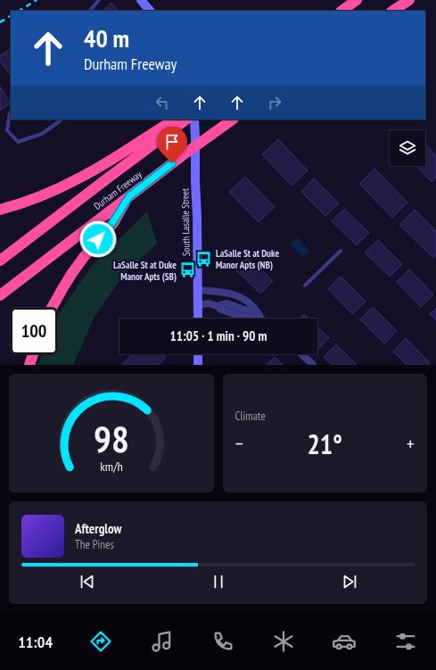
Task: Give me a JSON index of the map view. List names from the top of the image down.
{
  "streets": {
    "highway": ["Durham Freeway"],
    "street": ["South Lasalle Street"]
  },
  "places": {
    "bus stop": ["LaSalle St at Duke Manor Apts (NB)", "LaSalle St at Duke Manor Apts (SB)"]
  },
  "page": {
    "turn": ["40 m", "Durham Freeway"],
    "limit": "100",
    "trip": "11:05 · 1 min · 90 m",
    "tile": "Climate",
    "heat": ["−", "21°", "+"],
    "song": ["Afterglow", "The Pines"],
    "tabs": "11:04",
    "gauge": ["98", "km/h"]
  }
}
